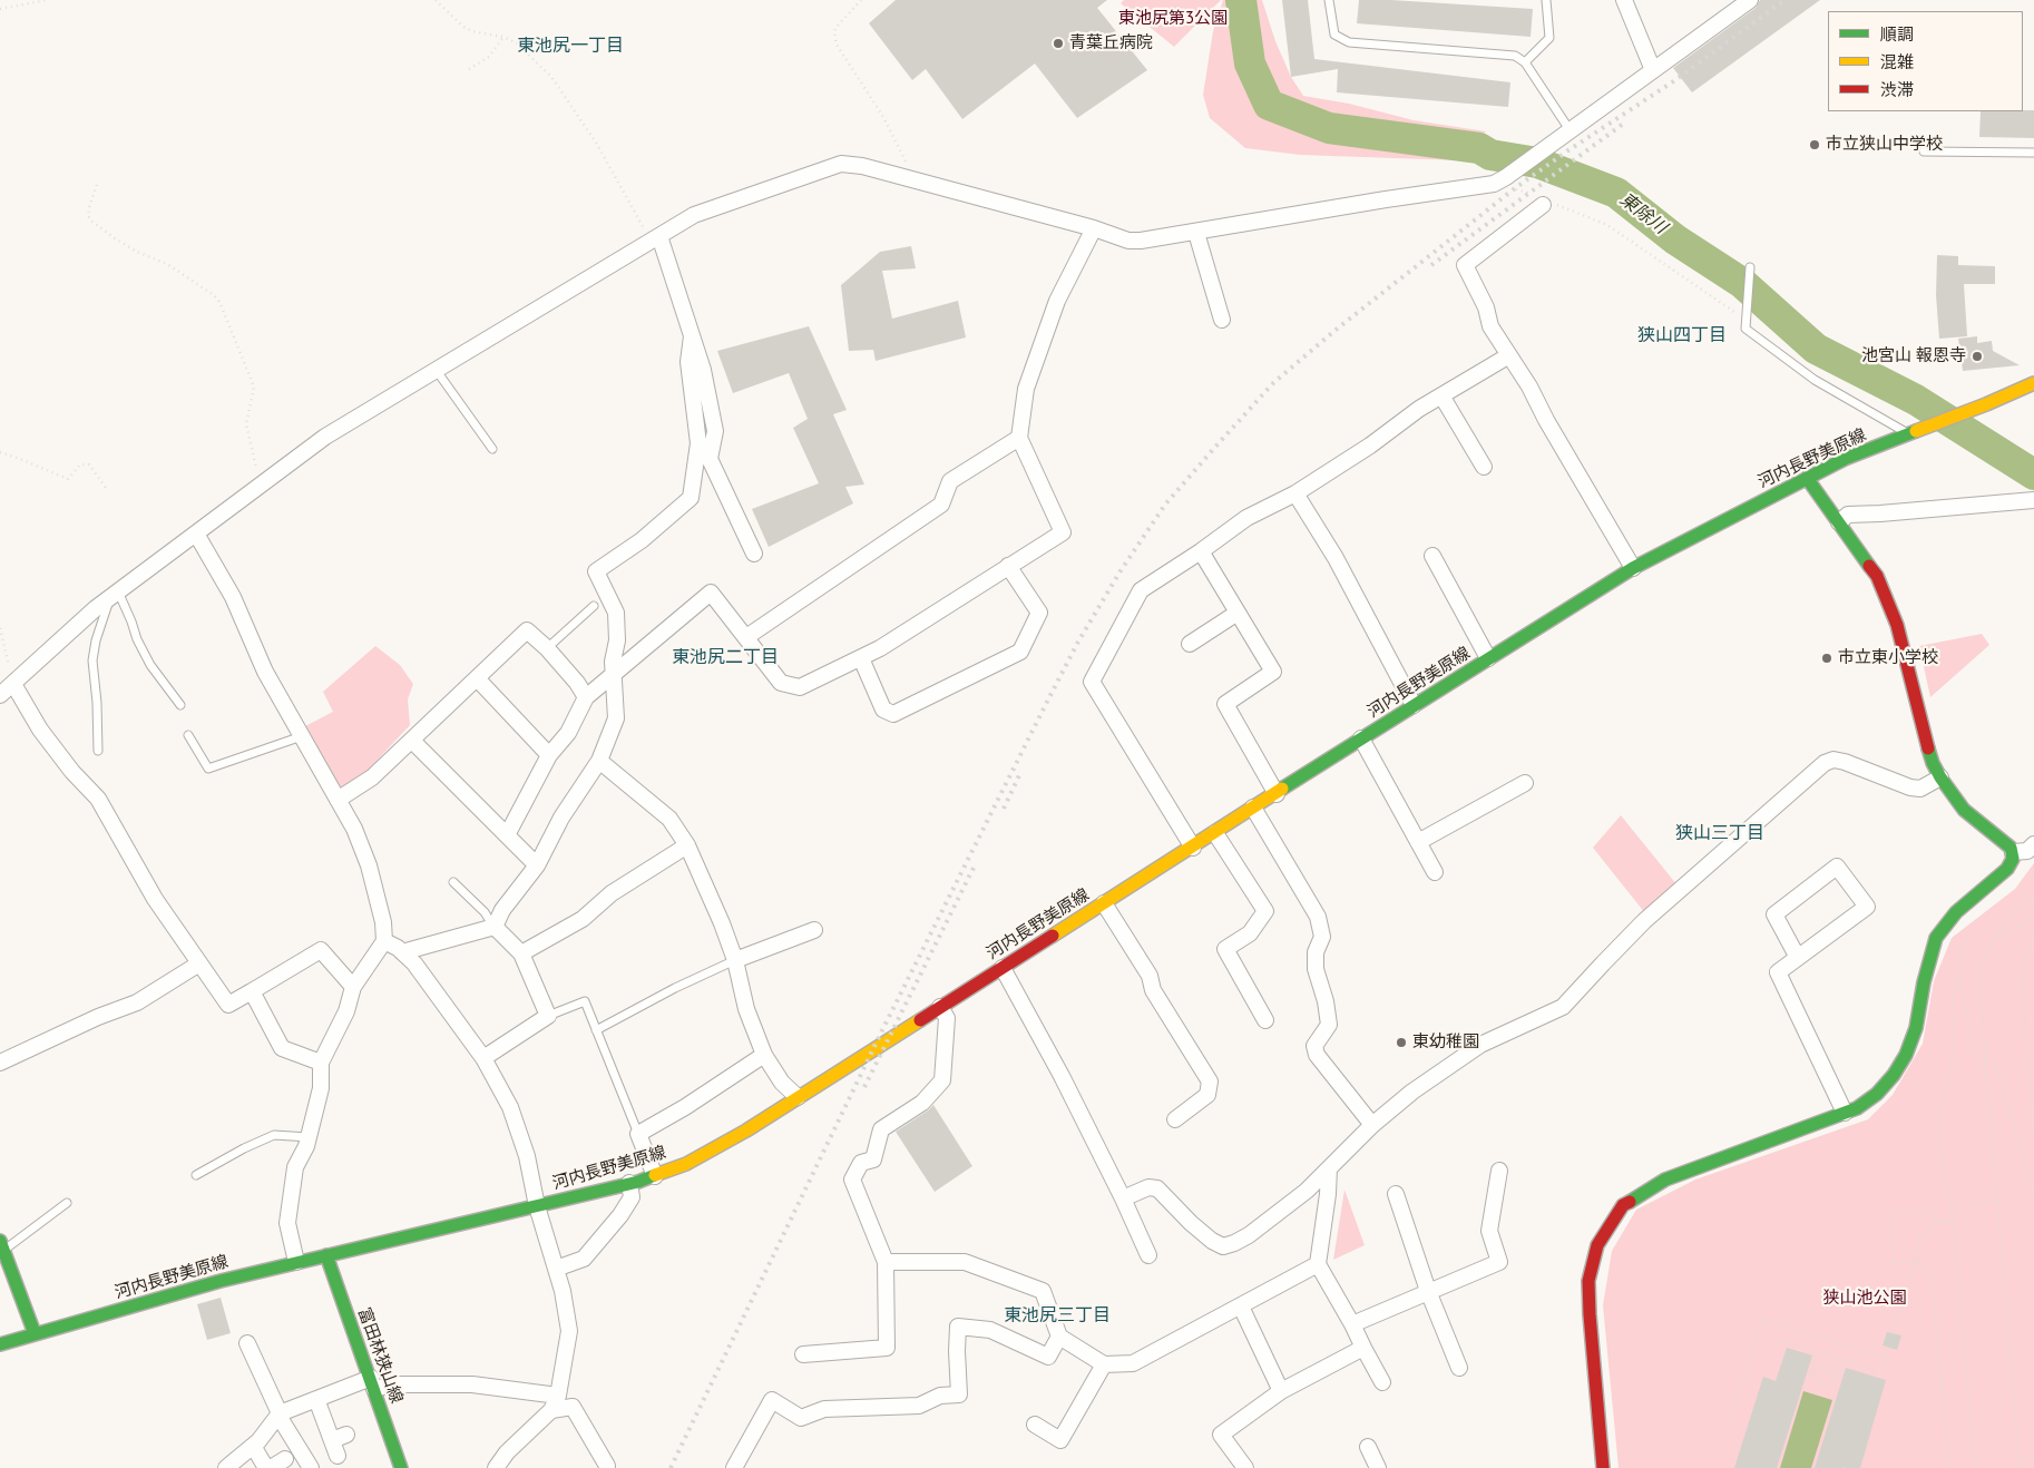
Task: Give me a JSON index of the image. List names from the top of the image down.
{
  "streets": {
    "main road": ["河内長野美原線", "富田林狭山線"]
  },
  "crossings": [
    ["河内長野美原線", "富田林狭山線"]
  ],
  "districts": [
    "東池尻一丁目",
    "狭山四丁目",
    "東池尻二丁目",
    "狭山三丁目",
    "東池尻三丁目"
  ],
  "water": ["東除川"],
  "parks": ["東池尻第3公園", "狭山池公園"],
  "places": [
    "青葉丘病院",
    "市立狭山中学校",
    "池宮山 報恩寺",
    "市立東小学校",
    "東幼稚園"
  ],
  "legend": ["順調", "混雑", "渋滞"]
}
